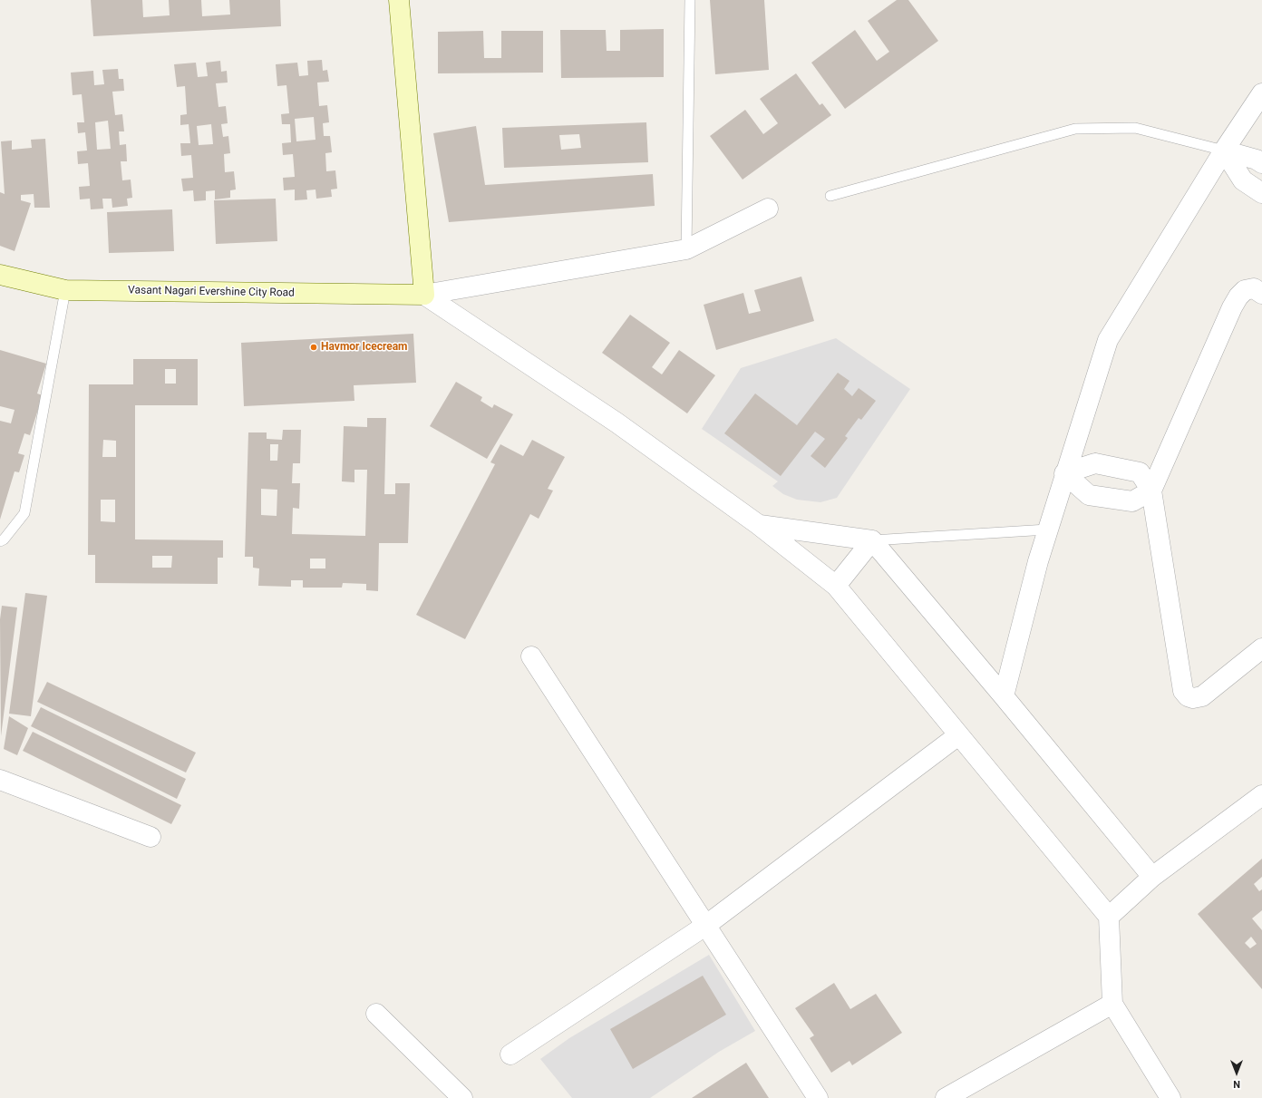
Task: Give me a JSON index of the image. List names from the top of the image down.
{
  "streets": {
    "street": ["Vasant Nagari Evershine City Road"]
  },
  "places": ["Havmor Icecream"],
  "north": "bottom"
}
